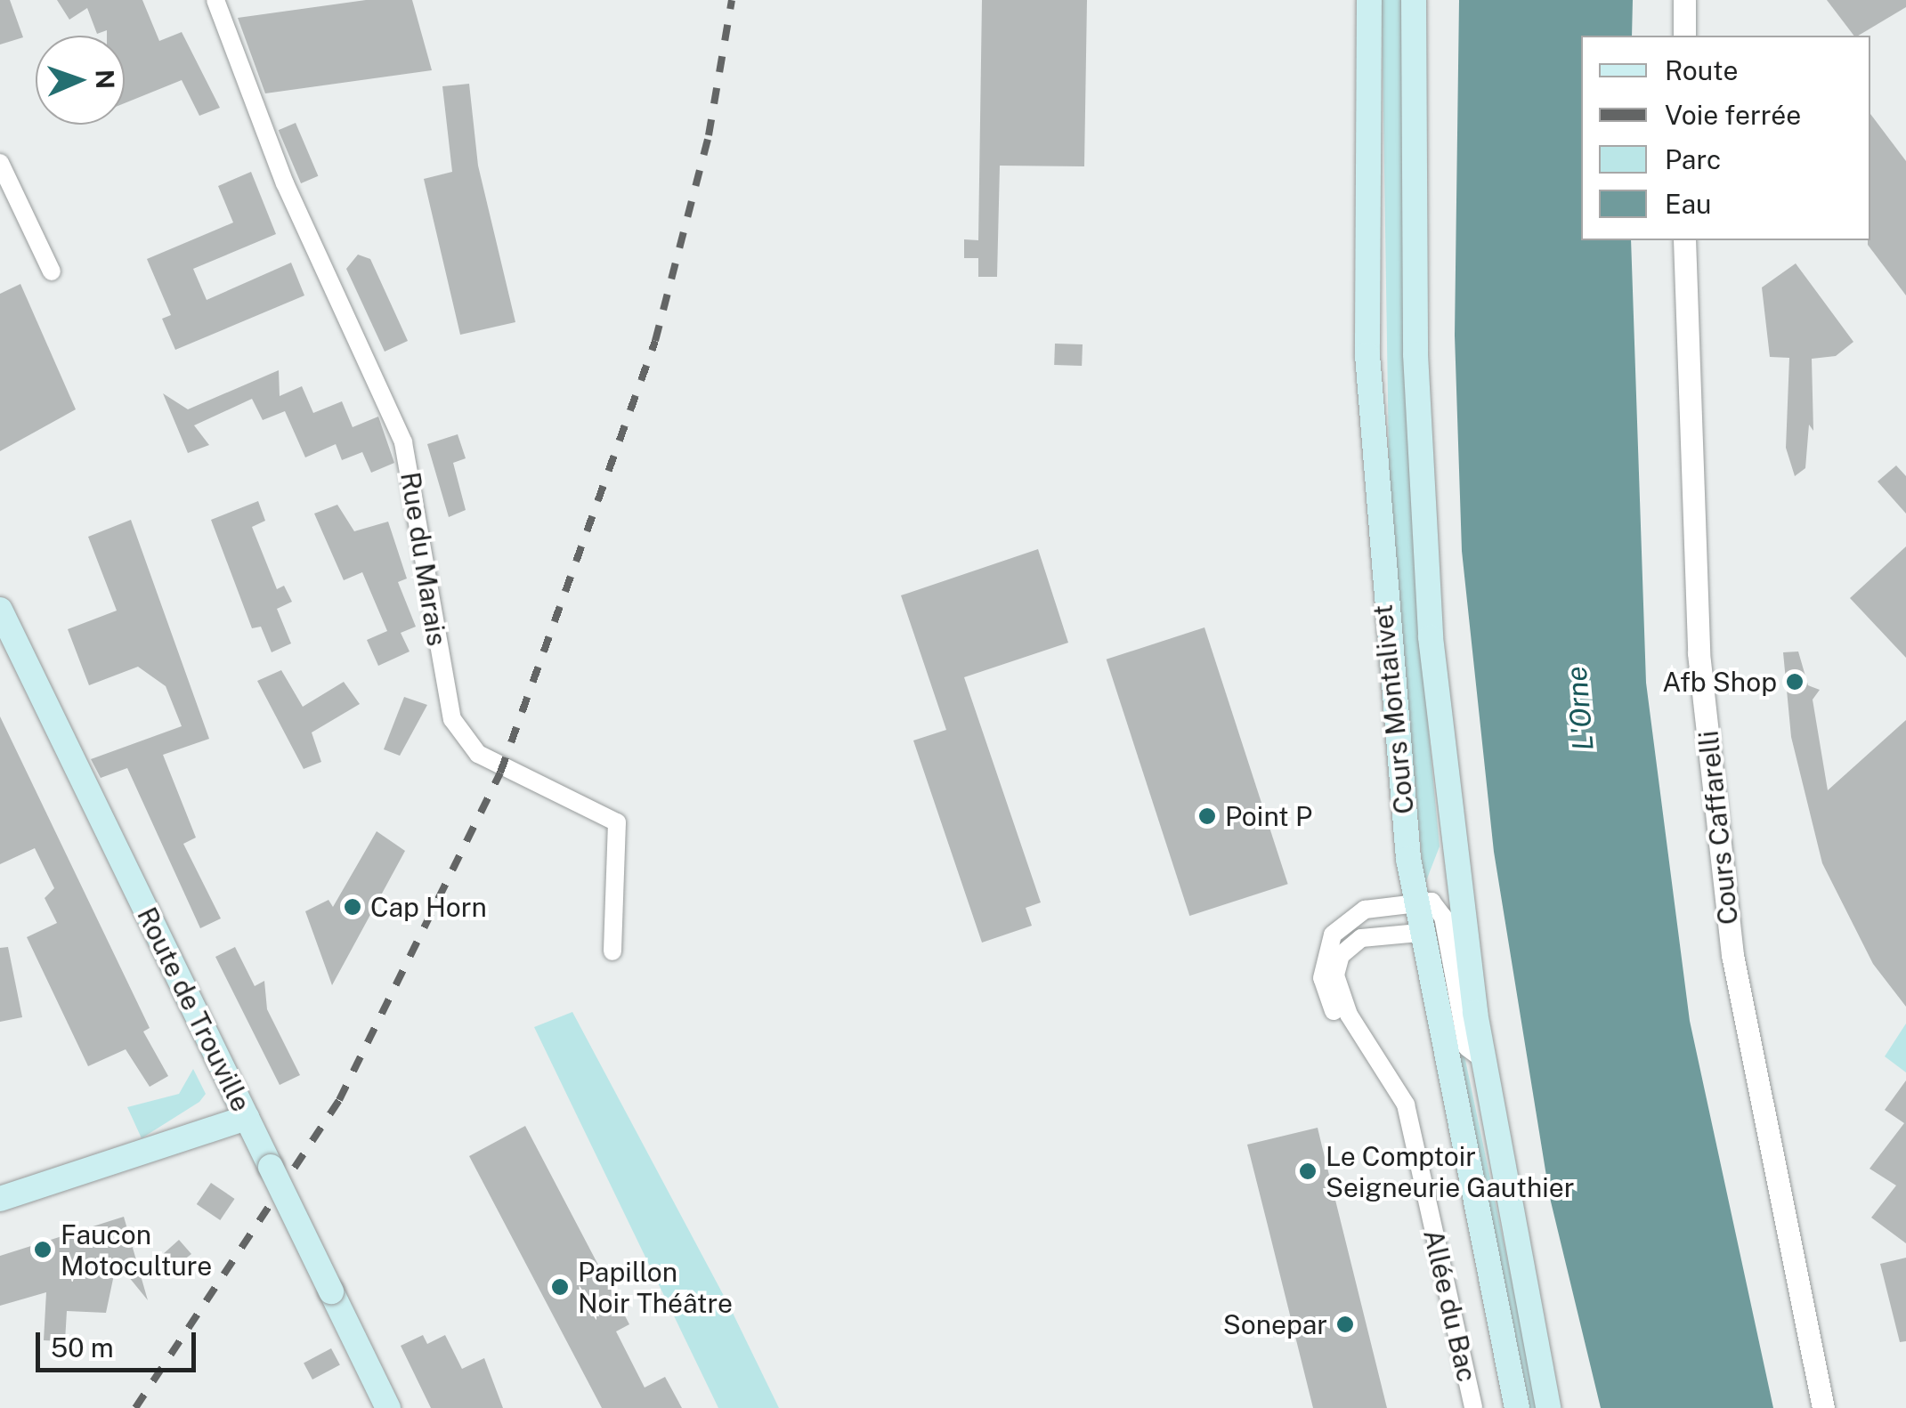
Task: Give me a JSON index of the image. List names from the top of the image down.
{
  "streets": {
    "main road": ["Cours Montalivet", "Route de Trouville"],
    "street": ["Rue du Marais", "Cours Caffarelli", "Allée du Bac"]
  },
  "crossings": [
    ["Cours Montalivet", "Allée du Bac"]
  ],
  "water": ["L'Orne"],
  "places": [
    "Afb Shop",
    "Point P",
    "Cap Horn",
    "Le Comptoir Seigneurie Gauthier",
    "Faucon Motoculture",
    "Papillon Noir Théâtre",
    "Sonepar"
  ],
  "legend": [
    "Route",
    "Voie ferrée",
    "Parc",
    "Eau"
  ],
  "scale_bar": "50 m",
  "north": "right"
}
